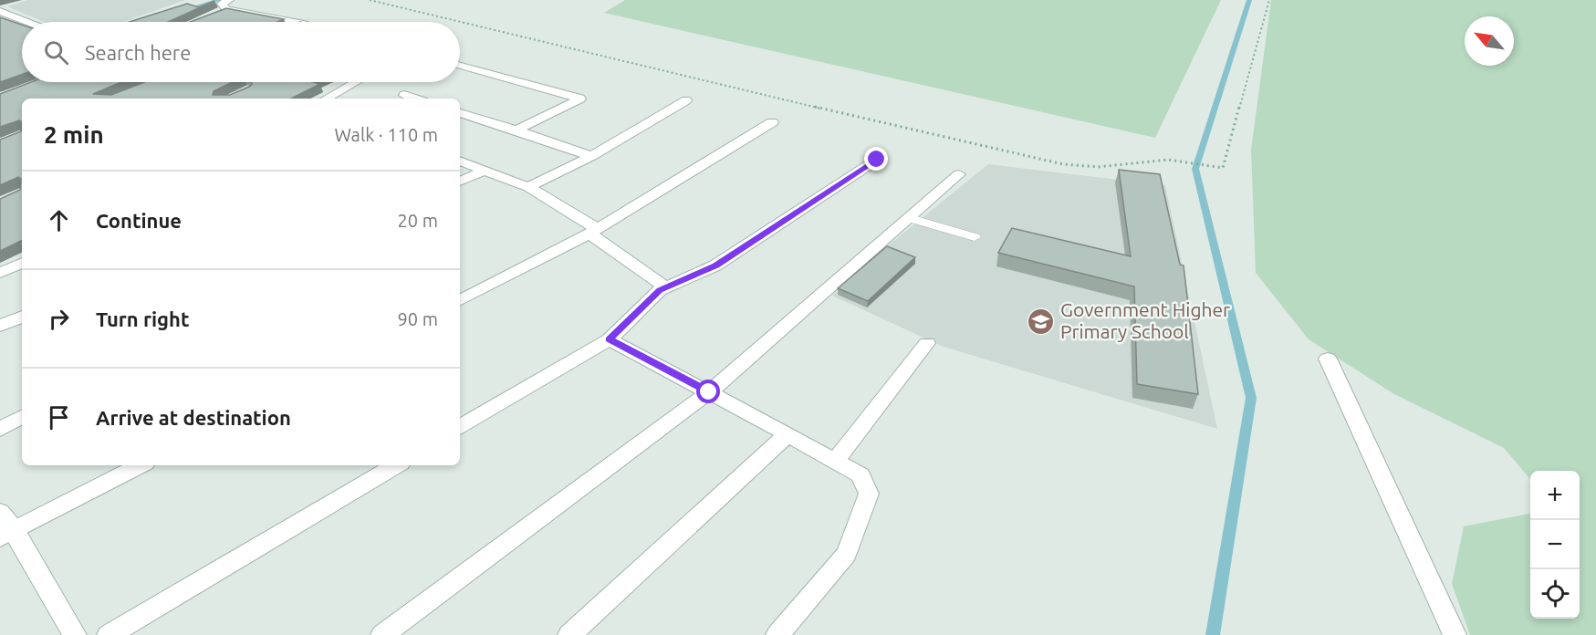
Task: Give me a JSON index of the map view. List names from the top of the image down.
{
  "places": {
    "school or university": ["Government Higher Primary School"]
  },
  "north": "top left",
  "page": {
    "search": "Search here",
    "heading": ["2 min", "Walk · 110 m"],
    "list": [
      ["Continue", "20 m"],
      ["Turn right", "90 m"],
      "Arrive at destination"
    ],
    "map_buttons": ["+", "−"]
  }
}
